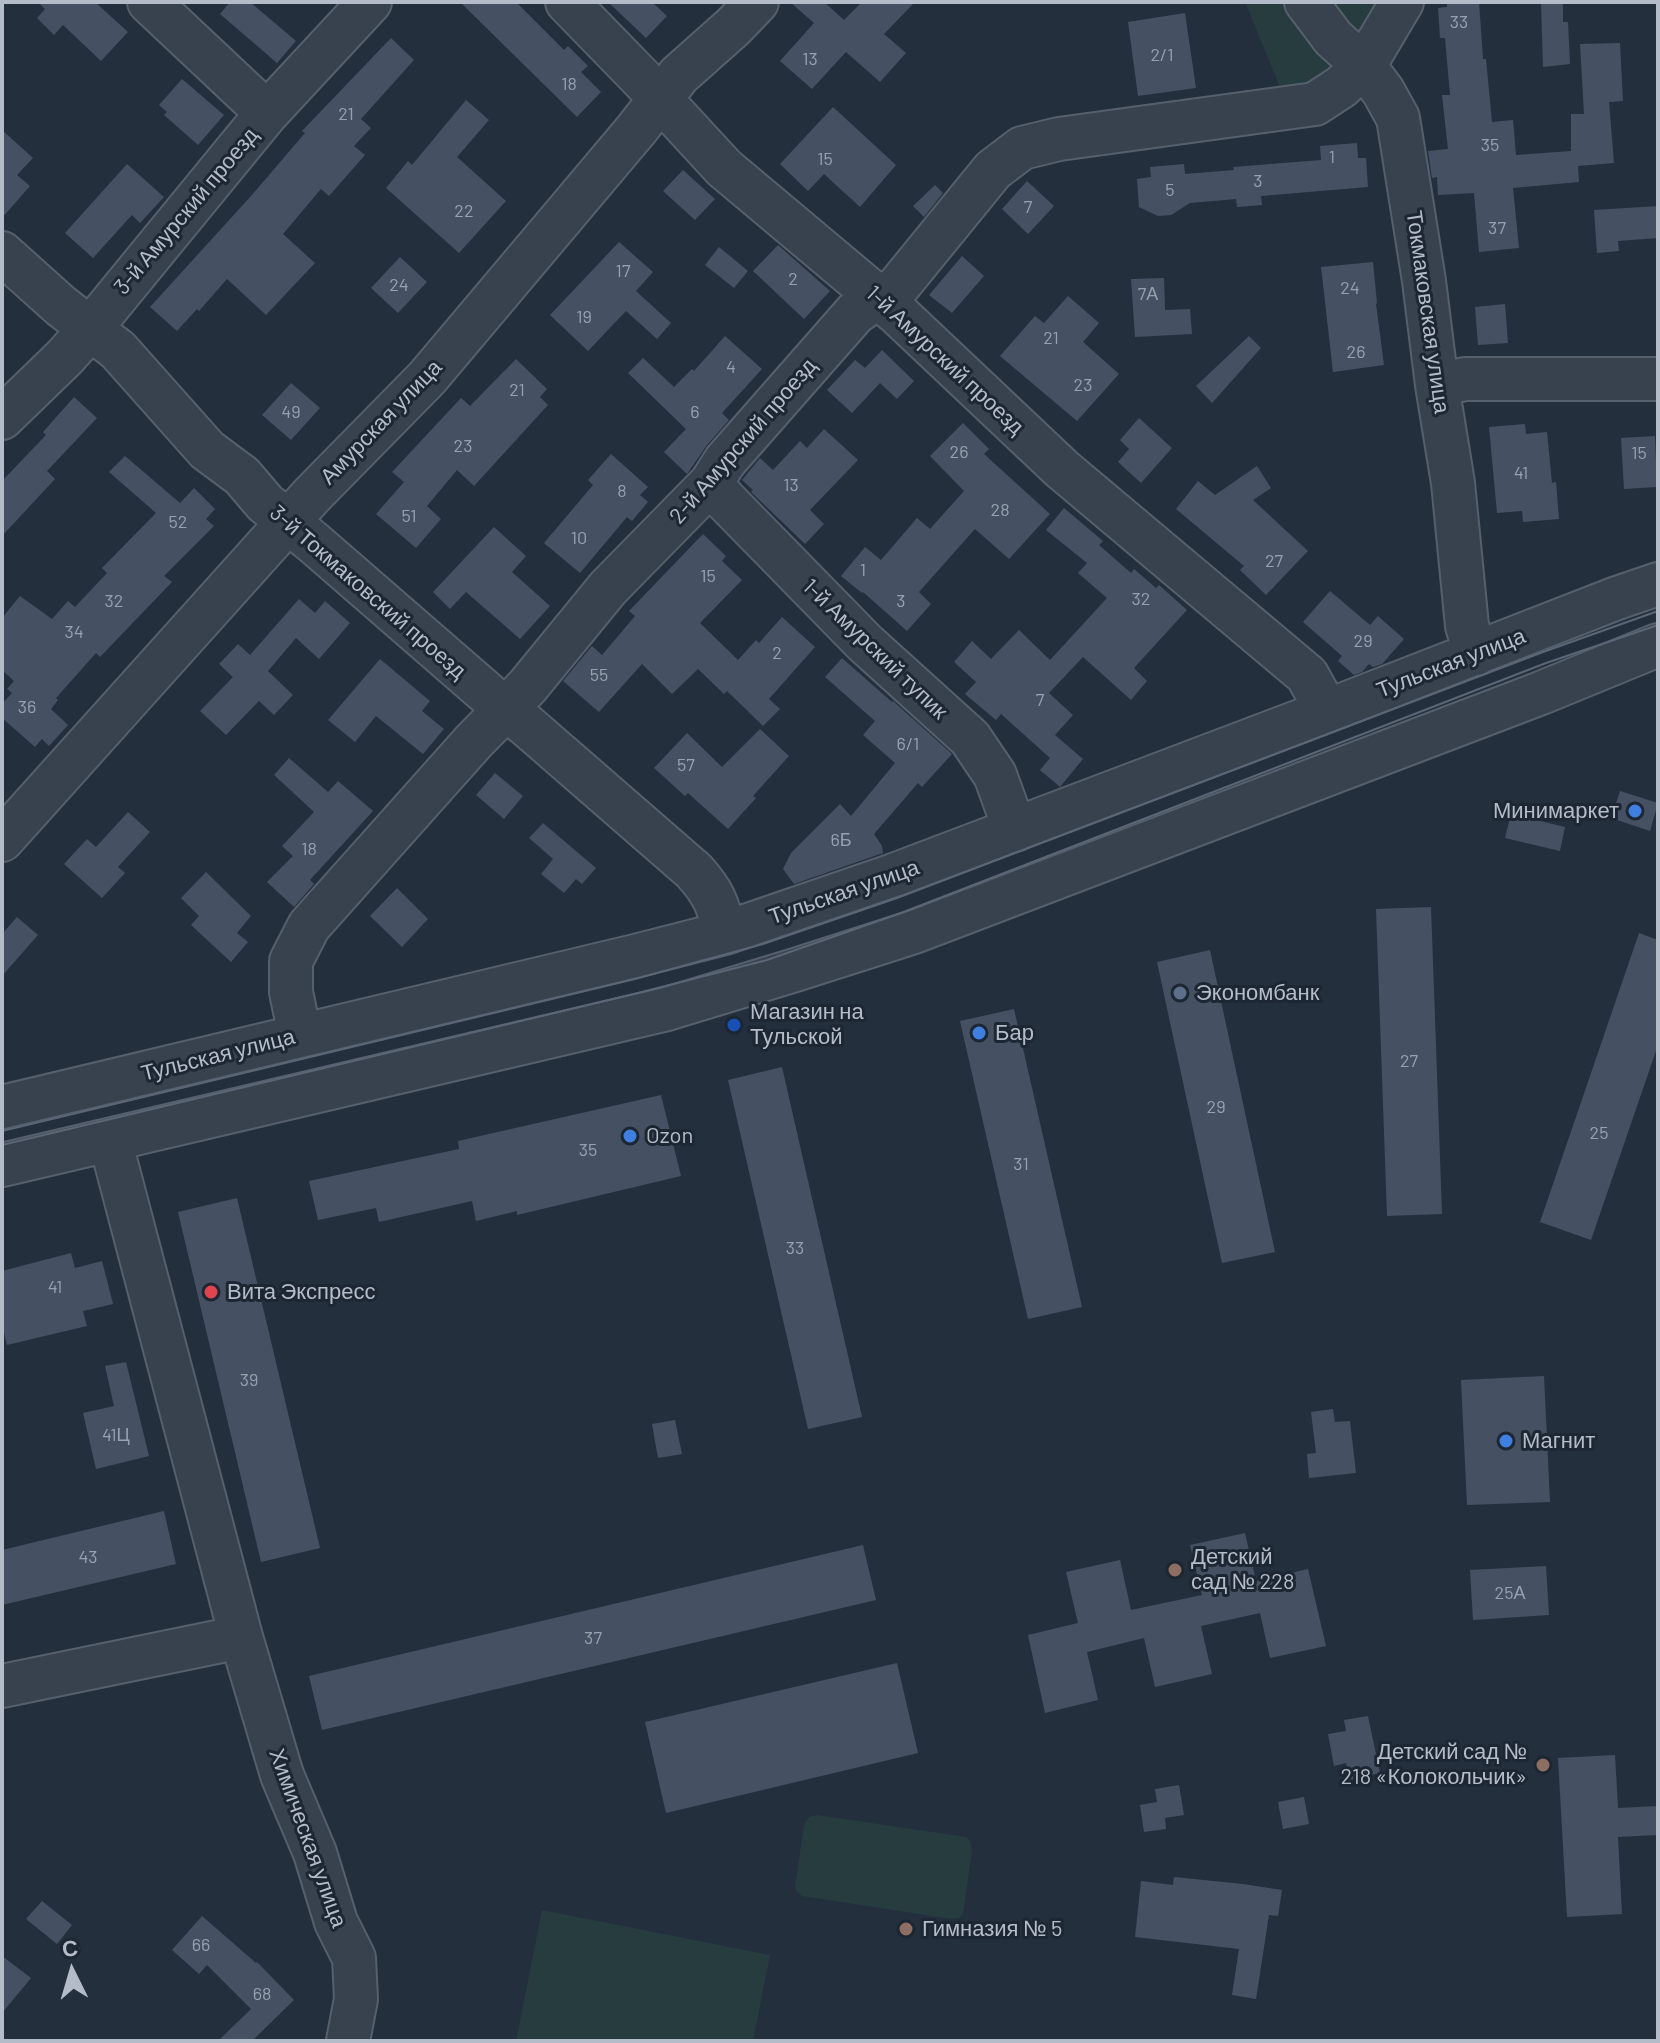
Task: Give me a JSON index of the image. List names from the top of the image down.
{
  "streets": {
    "street": [
      "3-й Амурский проезд",
      "Токмаковская улица",
      "1-й Амурский проезд",
      "Амурская улица",
      "2-й Амурский проезд",
      "3-й Токмаковский проезд",
      "1-й Амурский тупик",
      "Тульская улица",
      "Химическая улица"
    ]
  },
  "crossings": [
    ["3-й Амурский проезд", "3-й Токмаковский проезд"],
    ["Токмаковская улица", "2-й Амурский проезд"],
    ["Токмаковская улица", "Тульская улица"],
    ["1-й Амурский проезд", "Амурская улица"],
    ["1-й Амурский проезд", "2-й Амурский проезд"],
    ["1-й Амурский проезд", "Тульская улица"],
    ["Амурская улица", "3-й Токмаковский проезд"],
    ["2-й Амурский проезд", "3-й Токмаковский проезд"],
    ["2-й Амурский проезд", "1-й Амурский тупик"],
    ["2-й Амурский проезд", "Тульская улица"],
    ["3-й Токмаковский проезд", "Тульская улица"],
    ["1-й Амурский тупик", "Тульская улица"]
  ],
  "places": [
    "Минимаркет",
    "Экономбанк",
    "Магазин на Тульской",
    "Бар",
    "Ozon",
    "Вита Экспресс",
    "Магнит",
    "Детский сад № 228",
    "Детский сад № 218 «Колокольчик»",
    "Гимназия № 5"
  ],
  "house_numbers": [
    "33",
    "2/1",
    "13",
    "18",
    "21",
    "35",
    "1",
    "15",
    "3",
    "5",
    "7",
    "22",
    "37",
    "17",
    "2",
    "24",
    "24",
    "7А",
    "19",
    "21",
    "26",
    "4",
    "23",
    "21",
    "49",
    "6",
    "23",
    "26",
    "15",
    "41",
    "13",
    "8",
    "28",
    "51",
    "52",
    "10",
    "27",
    "1",
    "15",
    "32",
    "32",
    "3",
    "34",
    "29",
    "2",
    "55",
    "7",
    "36",
    "6/1",
    "57",
    "6Б",
    "18",
    "27",
    "29",
    "25",
    "35",
    "31",
    "33",
    "41",
    "39",
    "41Ц",
    "43",
    "25А",
    "37",
    "66",
    "68"
  ],
  "north": "top"
}
